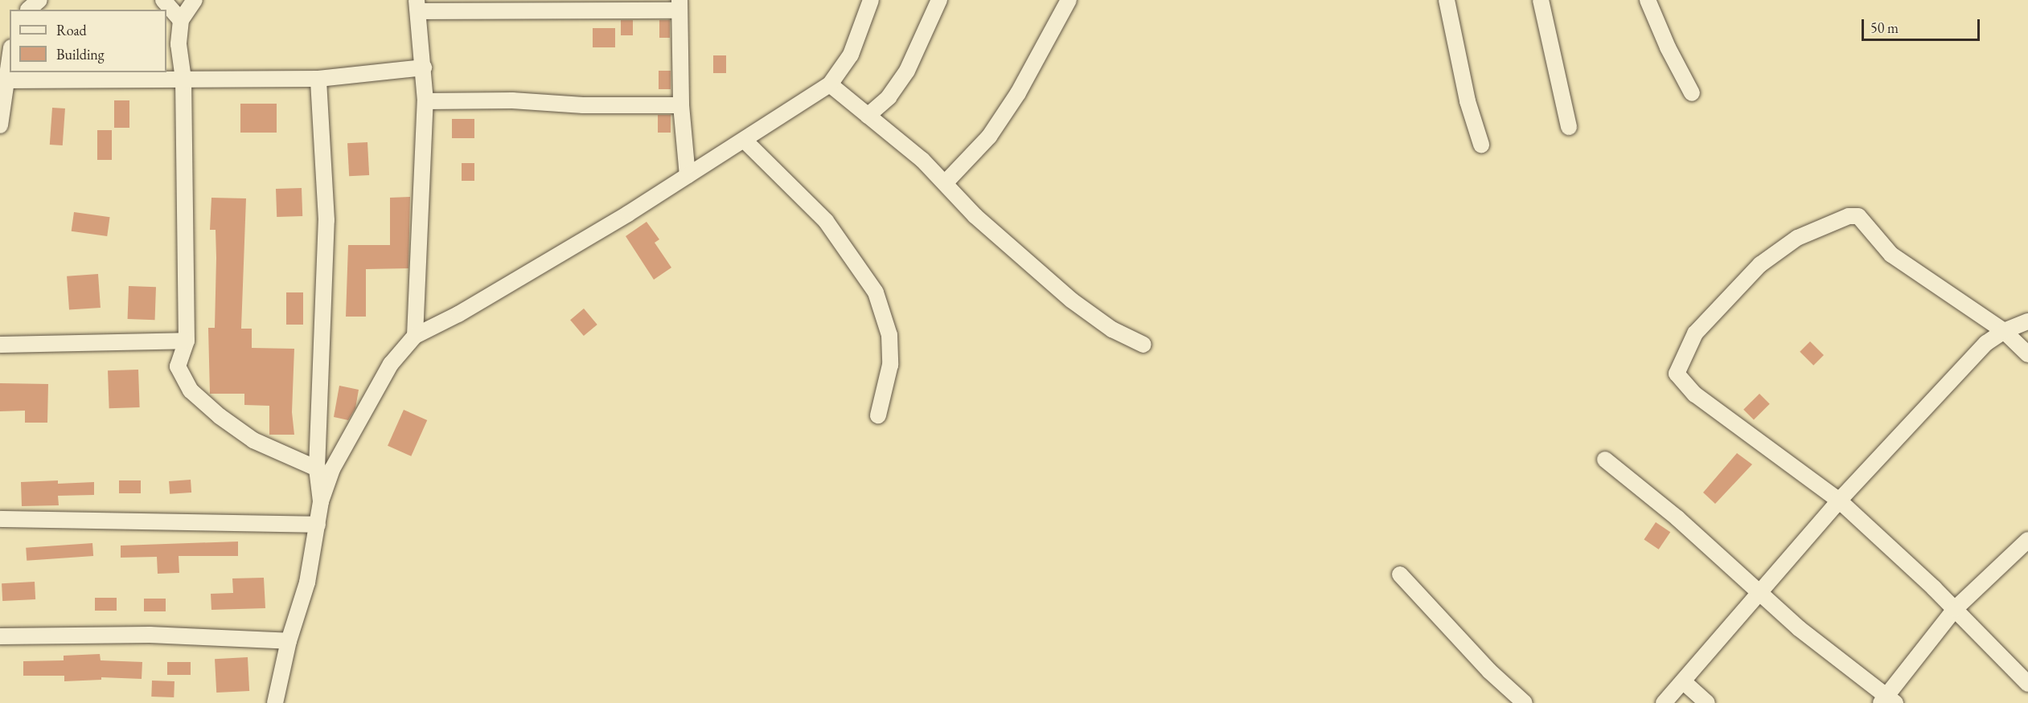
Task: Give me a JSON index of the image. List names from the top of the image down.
{
  "legend": ["Road", "Building"],
  "scale_bar": "50 m"
}
